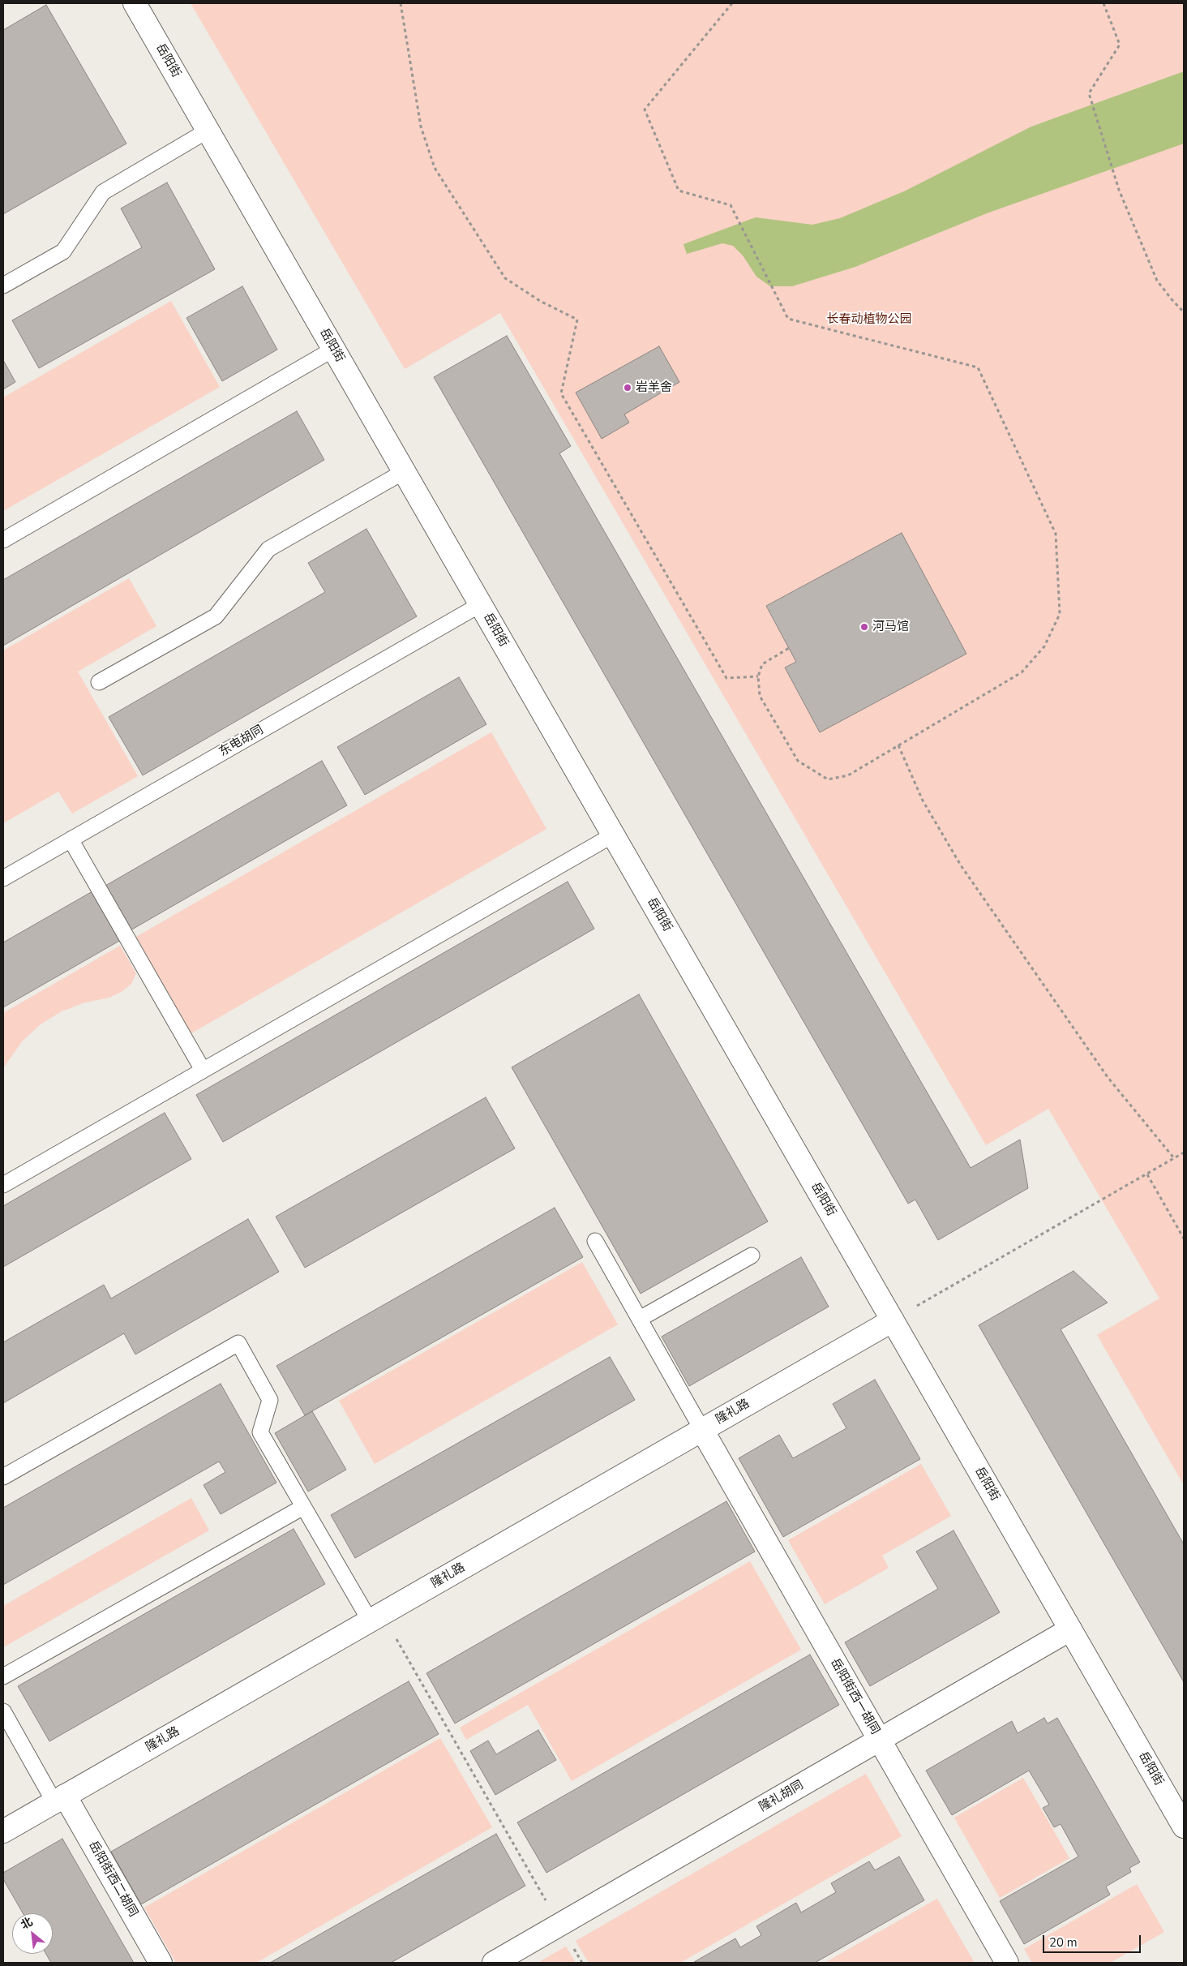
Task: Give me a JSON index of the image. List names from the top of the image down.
{
  "streets": {
    "street": [
      "岳阳街",
      "隆礼路",
      "岳阳街西一胡同",
      "隆礼胡同",
      "岳阳街西二胡同"
    ],
    "lane": ["东电胡同"]
  },
  "crossings": [
    ["岳阳街", "东电胡同"],
    ["岳阳街", "隆礼路"],
    ["岳阳街", "隆礼胡同"],
    ["隆礼路", "岳阳街西一胡同"],
    ["隆礼路", "岳阳街西二胡同"],
    ["岳阳街西一胡同", "隆礼胡同"]
  ],
  "parks": ["长春动植物公园"],
  "places": ["岩羊舍", "河马馆"],
  "scale_bar": "20 m",
  "north": "top left"
}
